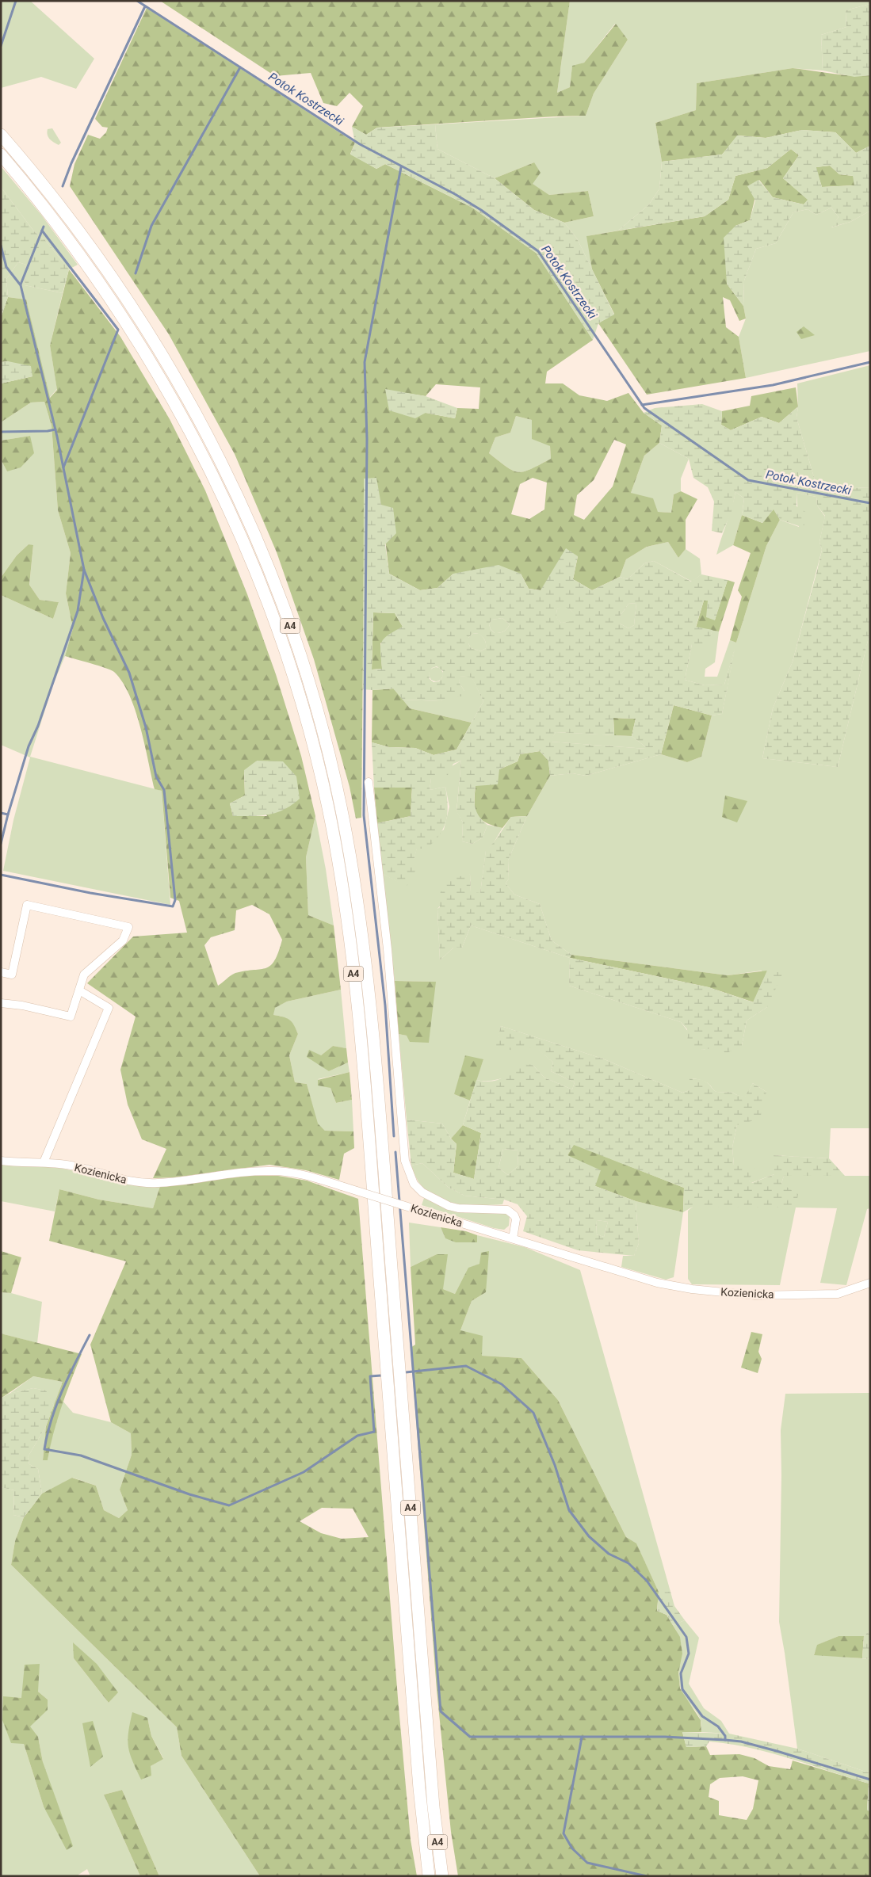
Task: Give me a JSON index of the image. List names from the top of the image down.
{
  "streets": {
    "highway": ["A4"],
    "street": ["Kozienicka"]
  },
  "water": ["Potok Kostrzecki"]
}
